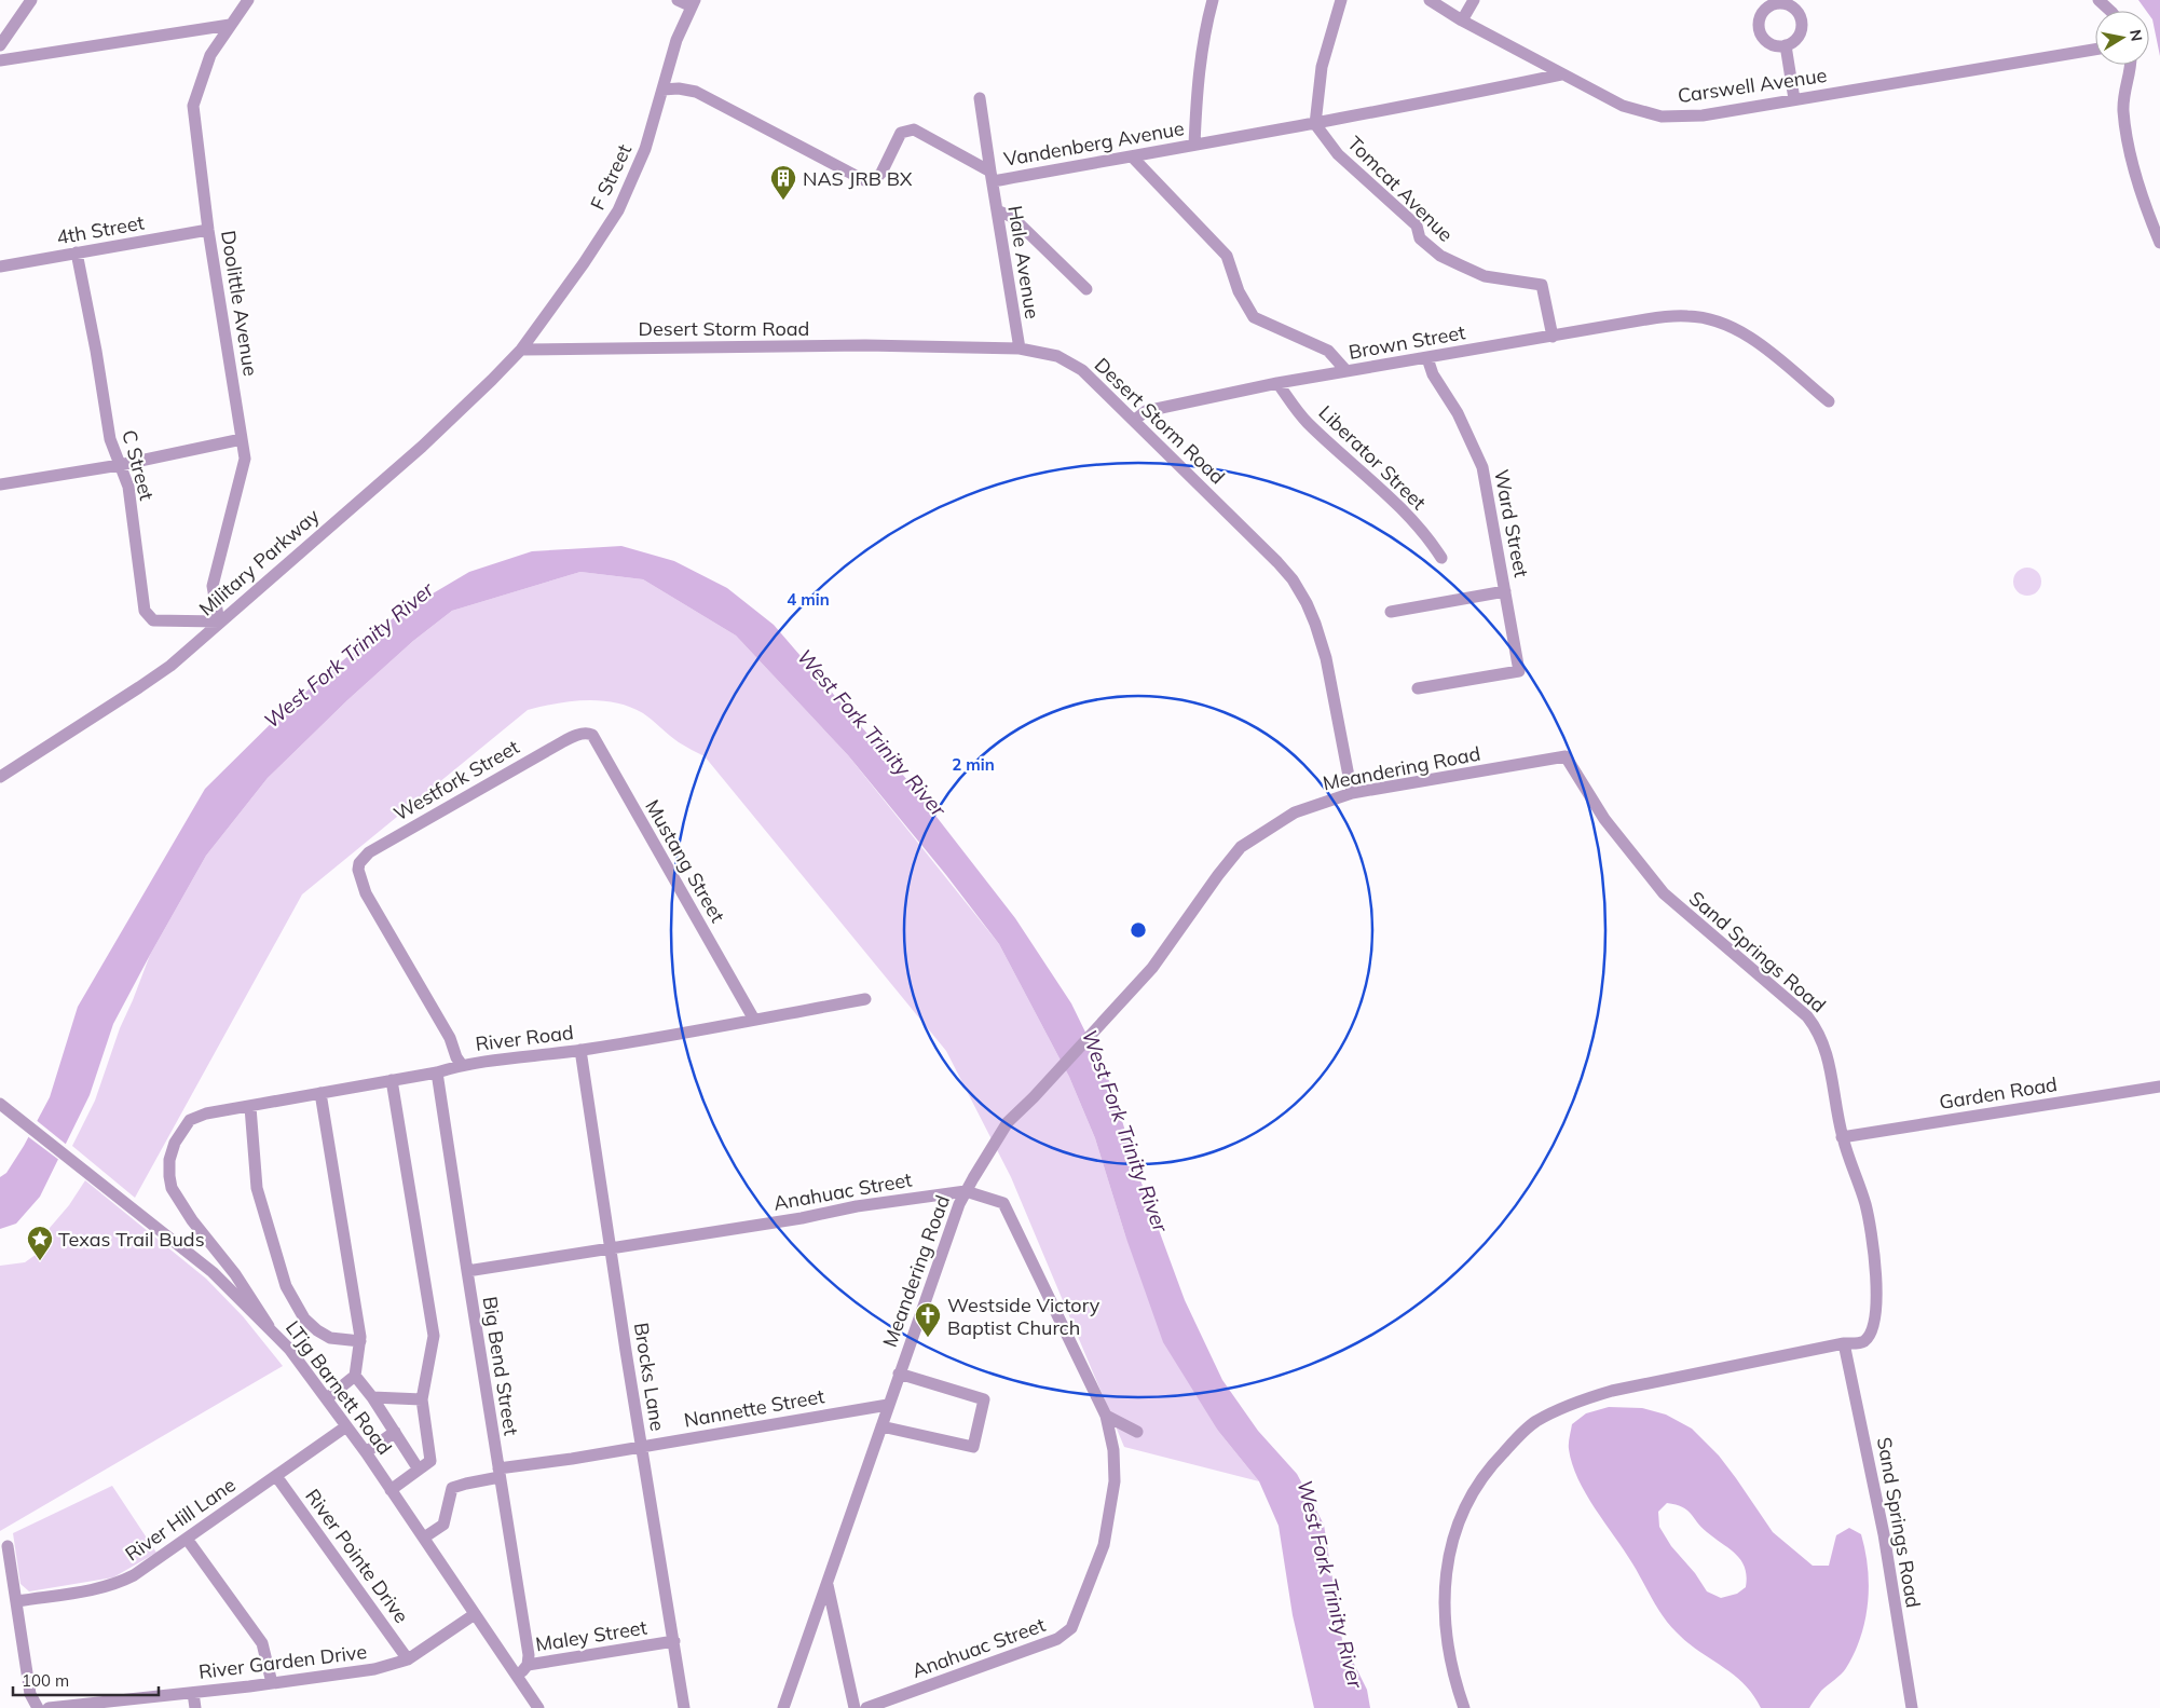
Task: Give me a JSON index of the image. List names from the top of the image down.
{
  "streets": {
    "street": [
      "Carswell Avenue",
      "Vandenberg Avenue",
      "F Street",
      "Tomcat Avenue",
      "4th Street",
      "Hale Avenue",
      "Doolittle Avenue",
      "Desert Storm Road",
      "Brown Street",
      "Liberator Street",
      "C Street",
      "Ward Street",
      "Military Parkway",
      "Meandering Road",
      "Westfork Street",
      "Mustang Street",
      "Sand Springs Road",
      "River Road",
      "Garden Road",
      "Anahuac Street",
      "Big Bend Street",
      "Brocks Lane",
      "LTjg Barnett Road",
      "Nannette Street",
      "River Hill Lane",
      "River Pointe Drive",
      "Maley Street",
      "River Garden Drive"
    ]
  },
  "crossings": [
    ["Carswell Avenue", "Vandenberg Avenue"],
    ["Vandenberg Avenue", "F Street"],
    ["Vandenberg Avenue", "Tomcat Avenue"],
    ["Vandenberg Avenue", "Hale Avenue"],
    ["F Street", "Desert Storm Road"],
    ["F Street", "Military Parkway"],
    ["Tomcat Avenue", "Brown Street"],
    ["4th Street", "Doolittle Avenue"],
    ["4th Street", "C Street"],
    ["Hale Avenue", "Desert Storm Road"],
    ["Doolittle Avenue", "C Street"],
    ["Doolittle Avenue", "Military Parkway"],
    ["Desert Storm Road", "Brown Street"],
    ["Desert Storm Road", "Military Parkway"],
    ["Desert Storm Road", "Meandering Road"],
    ["Brown Street", "Liberator Street"],
    ["Brown Street", "Ward Street"],
    ["C Street", "Military Parkway"],
    ["Meandering Road", "Sand Springs Road"],
    ["Meandering Road", "Anahuac Street"],
    ["Meandering Road", "Nannette Street"],
    ["Westfork Street", "Mustang Street"],
    ["Westfork Street", "River Road"],
    ["Mustang Street", "River Road"],
    ["Sand Springs Road", "Garden Road"],
    ["River Road", "Big Bend Street"],
    ["River Road", "Brocks Lane"],
    ["River Road", "LTjg Barnett Road"],
    ["Anahuac Street", "Big Bend Street"],
    ["Anahuac Street", "Brocks Lane"],
    ["Big Bend Street", "Nannette Street"],
    ["Big Bend Street", "Maley Street"],
    ["Brocks Lane", "Nannette Street"],
    ["Brocks Lane", "Maley Street"],
    ["LTjg Barnett Road", "Nannette Street"],
    ["LTjg Barnett Road", "River Hill Lane"],
    ["LTjg Barnett Road", "Maley Street"],
    ["LTjg Barnett Road", "River Garden Drive"],
    ["River Hill Lane", "River Pointe Drive"],
    ["River Pointe Drive", "River Garden Drive"]
  ],
  "water": ["West Fork Trinity River"],
  "places": {
    "building": ["NAS JRB BX"],
    "place": ["Texas Trail Buds"],
    "church": ["Westside Victory Baptist Church"]
  },
  "scale_bar": "100 m",
  "north": "right",
  "rings": ["4 min", "2 min"]
}
